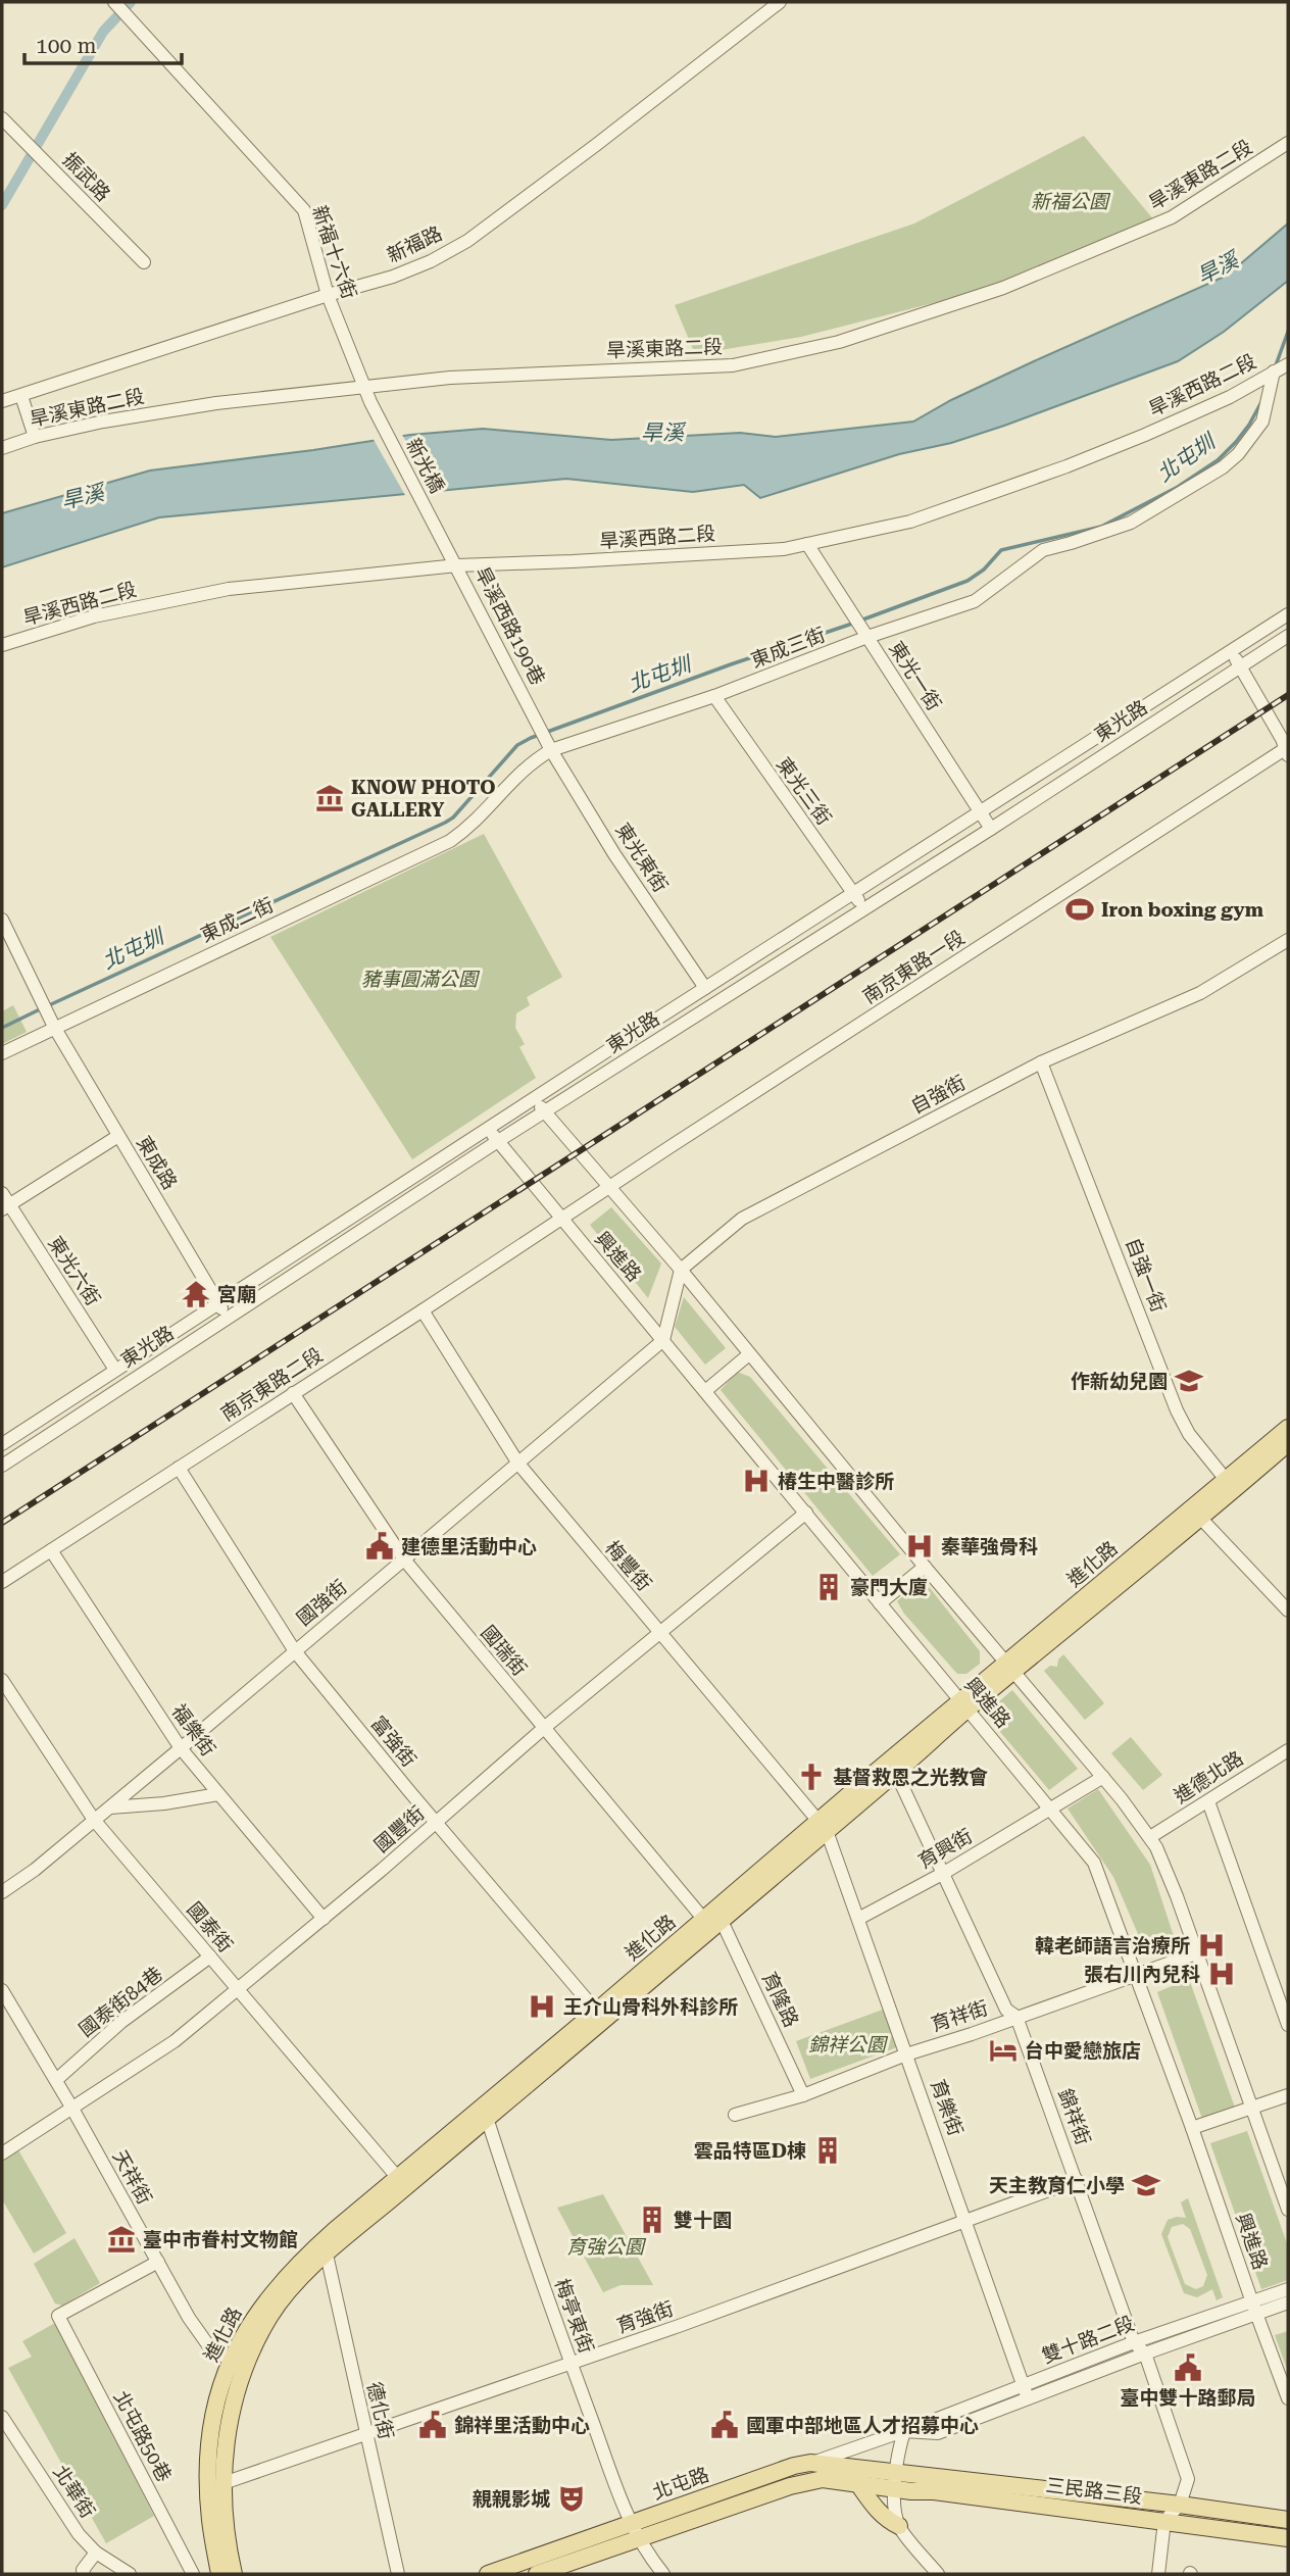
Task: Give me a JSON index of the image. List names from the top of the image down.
{
  "streets": {
    "main road": ["進化路", "北屯路", "三民路三段"],
    "street": [
      "旱溪東路二段",
      "振武路",
      "新福路",
      "新福十六街",
      "旱溪西路二段",
      "新光橋",
      "旱溪西路190巷",
      "東成三街",
      "東光一街",
      "東光路",
      "東光三街",
      "東光東街",
      "東成二街",
      "南京東路一段",
      "自強街",
      "東成路",
      "興進路",
      "東光六街",
      "自強一街",
      "南京東路二段",
      "梅豐街",
      "國強街",
      "國瑞街",
      "福樂街",
      "富強街",
      "進德北路",
      "國豐街",
      "育興街",
      "國泰街",
      "育隆路",
      "國泰街84巷",
      "育祥街",
      "育樂街",
      "錦祥街",
      "天祥街",
      "梅亭東街",
      "育強街",
      "雙十路二段",
      "德化街",
      "北屯路50巷",
      "北華街"
    ]
  },
  "crossings": [
    ["旱溪東路二段", "新福十六街"],
    ["新福路", "新福十六街"],
    ["新福十六街", "新光橋"],
    ["旱溪西路二段", "旱溪西路190巷"],
    ["旱溪西路二段", "東成三街"],
    ["旱溪西路二段", "東光一街"],
    ["新光橋", "旱溪西路190巷"],
    ["旱溪西路190巷", "東成三街"],
    ["旱溪西路190巷", "東光東街"],
    ["東成三街", "東光一街"],
    ["東成三街", "東光三街"],
    ["東成三街", "東光東街"],
    ["東成三街", "東成二街"],
    ["東光一街", "東光路"],
    ["東光路", "東光三街"],
    ["東光路", "東光東街"],
    ["東光路", "東成路"],
    ["東光路", "興進路"],
    ["東光路", "東光六街"],
    ["東成二街", "東成路"],
    ["南京東路一段", "興進路"],
    ["南京東路一段", "南京東路二段"],
    ["自強街", "興進路"],
    ["自強街", "自強一街"],
    ["興進路", "南京東路二段"],
    ["興進路", "進化路"],
    ["興進路", "國強街"],
    ["興進路", "進德北路"],
    ["興進路", "國豐街"],
    ["興進路", "育興街"],
    ["興進路", "育祥街"],
    ["興進路", "雙十路二段"],
    ["自強一街", "進化路"],
    ["南京東路二段", "梅豐街"],
    ["南京東路二段", "國瑞街"],
    ["南京東路二段", "福樂街"],
    ["南京東路二段", "富強街"],
    ["進化路", "梅豐街"],
    ["進化路", "國瑞街"],
    ["進化路", "富強街"],
    ["進化路", "國泰街"],
    ["進化路", "育隆路"],
    ["進化路", "育樂街"],
    ["進化路", "錦祥街"],
    ["進化路", "天祥街"],
    ["進化路", "梅亭東街"],
    ["進化路", "育強街"],
    ["進化路", "德化街"],
    ["梅豐街", "國強街"],
    ["梅豐街", "國豐街"],
    ["梅豐街", "育樂街"],
    ["國強街", "國瑞街"],
    ["國強街", "福樂街"],
    ["國強街", "富強街"],
    ["國強街", "國泰街"],
    ["國瑞街", "國豐街"],
    ["福樂街", "國豐街"],
    ["富強街", "國豐街"],
    ["國豐街", "國泰街"],
    ["國豐街", "天祥街"],
    ["育興街", "育樂街"],
    ["育興街", "錦祥街"],
    ["國泰街", "國泰街84巷"],
    ["育隆路", "育祥街"],
    ["國泰街84巷", "天祥街"],
    ["育祥街", "育樂街"],
    ["育祥街", "錦祥街"],
    ["育樂街", "育強街"],
    ["育樂街", "雙十路二段"],
    ["錦祥街", "育強街"],
    ["錦祥街", "雙十路二段"],
    ["錦祥街", "三民路三段"],
    ["天祥街", "北屯路50巷"],
    ["梅亭東街", "育強街"],
    ["梅亭東街", "北屯路"],
    ["育強街", "德化街"],
    ["雙十路二段", "北屯路"],
    ["北屯路", "三民路三段"]
  ],
  "water": ["旱溪", "北屯圳"],
  "parks": [
    "新福公園",
    "豬事圓滿公園",
    "錦祥公園",
    "育強公園"
  ],
  "places": {
    "museum": ["KNOW PHOTO GALLERY", "臺中市眷村文物館"],
    "sports": ["Iron boxing gym"],
    "temple": ["宮廟"],
    "school or university": ["作新幼兒園", "天主教育仁小學"],
    "hospital": [
      "椿生中醫診所",
      "秦華強骨科",
      "韓老師語言治療所",
      "張右川內兒科",
      "王介山骨科外科診所"
    ],
    "public building": [
      "建德里活動中心",
      "臺中雙十路郵局",
      "錦祥里活動中心",
      "國軍中部地區人才招募中心"
    ],
    "building": ["豪門大廈", "雲品特區D棟", "雙十園"],
    "church": ["基督救恩之光教會"],
    "hotel": ["台中愛戀旅店"],
    "theatre": ["親親影城"]
  },
  "scale_bar": "100 m"
}
